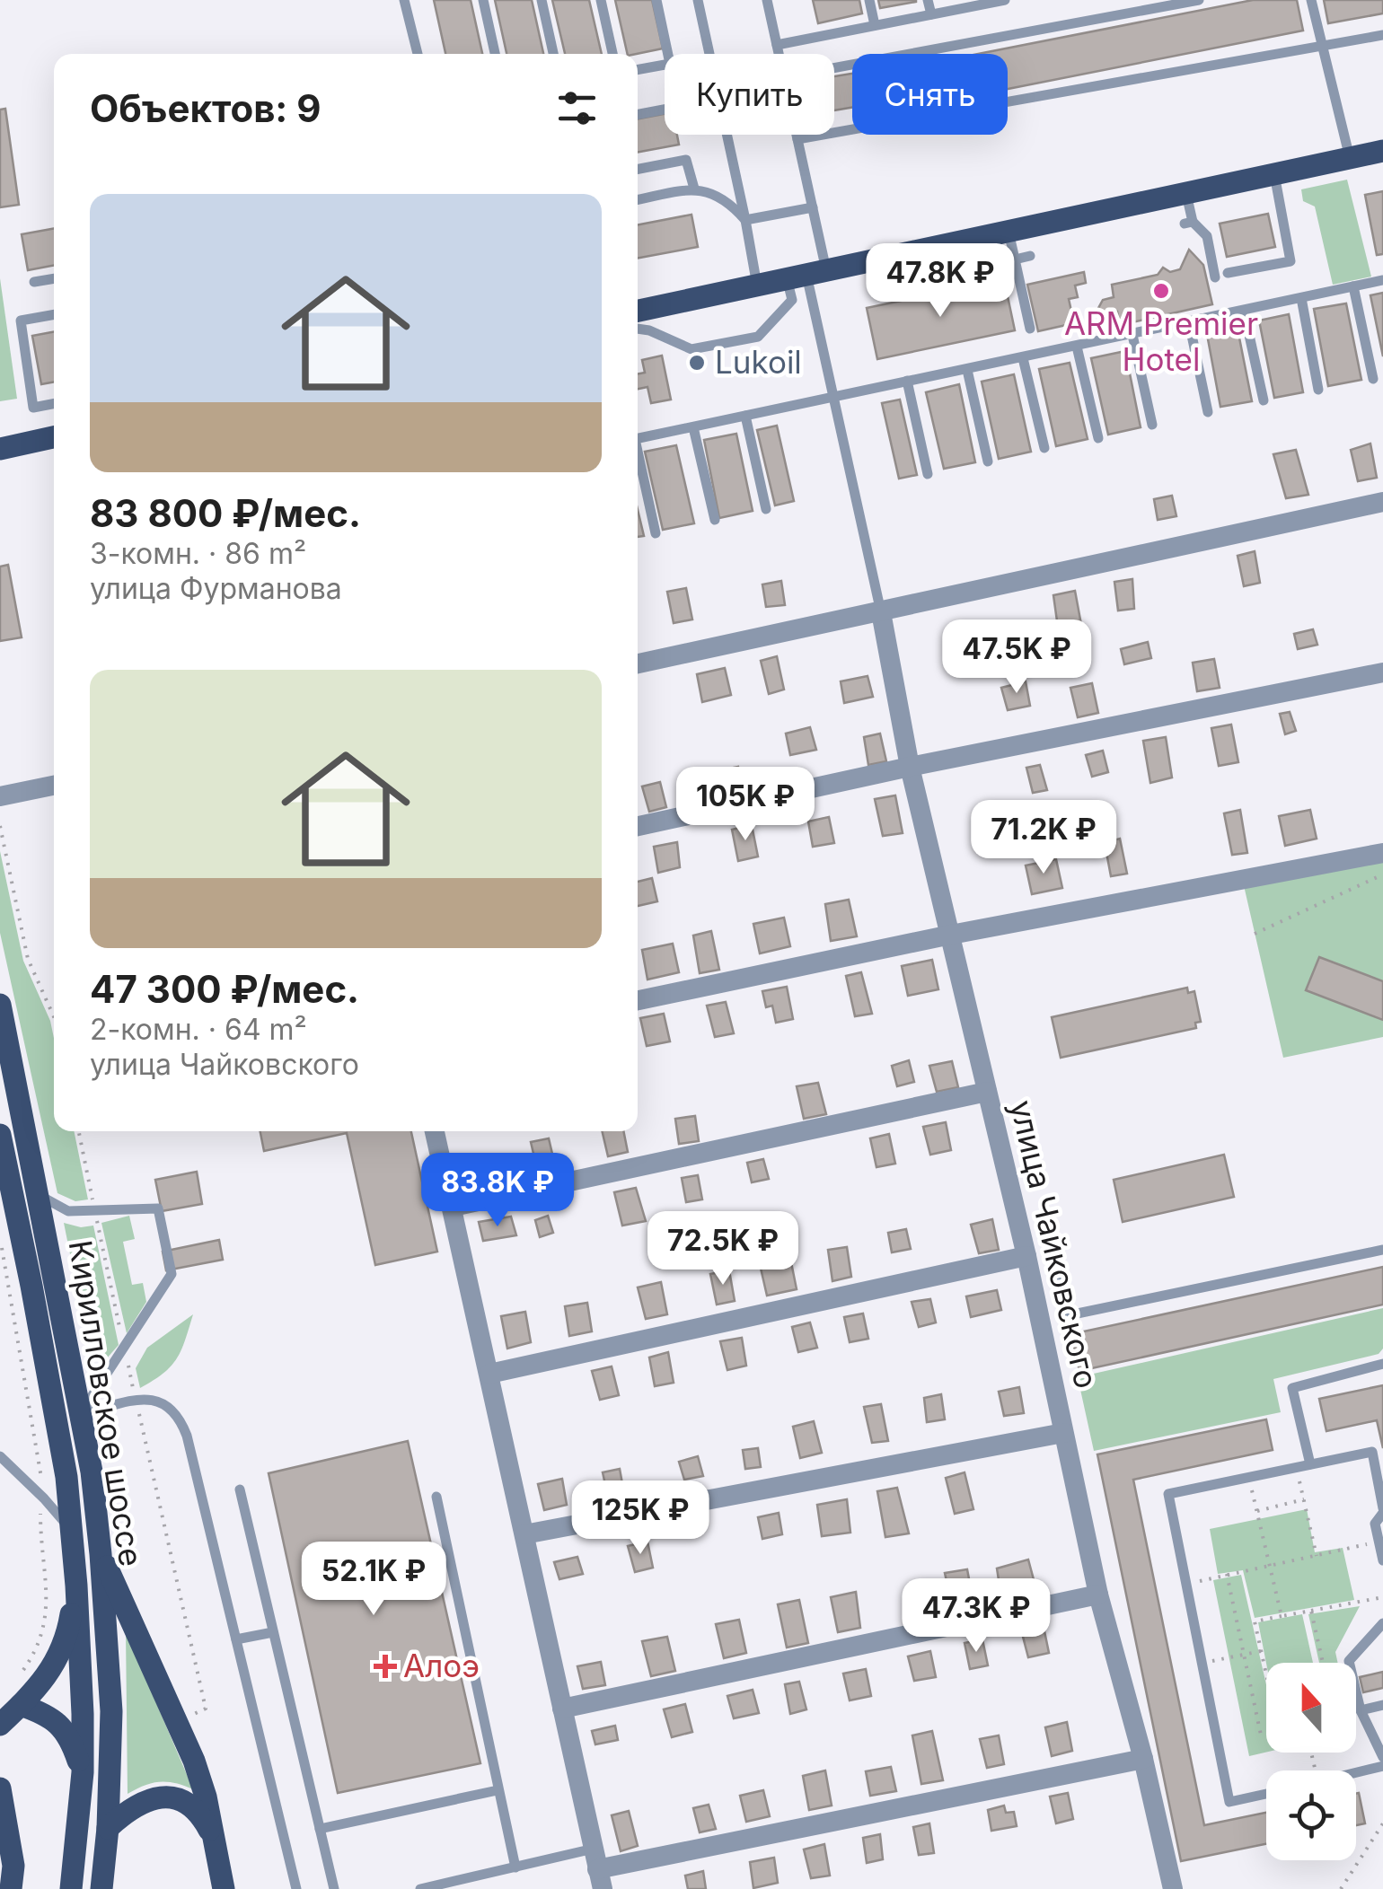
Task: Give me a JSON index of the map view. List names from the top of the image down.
{
  "streets": {
    "main road": ["Кирилловское шоссе"],
    "street": ["улица Чайковского"]
  },
  "places": {
    "other": ["ARM Premier Hotel", "Lukoil"],
    "health": ["Алоэ"]
  },
  "north": "top",
  "page": {
    "chip": ["Купить", "Снять"],
    "heading": "Объектов: 9",
    "list": [
      {
        "name": "83 800 ₽/мес.",
        "note": "3-комн. · 86 m² · улица Фурманова"
      },
      {
        "name": "47 300 ₽/мес.",
        "note": "2-комн. · 64 m² · улица Чайковского"
      }
    ],
    "price": [
      "47.8K ₽",
      "47.5K ₽",
      "105K ₽",
      "71.2K ₽",
      "83.8K ₽",
      "72.5K ₽",
      "125K ₽",
      "52.1K ₽",
      "47.3K ₽"
    ]
  }
}
